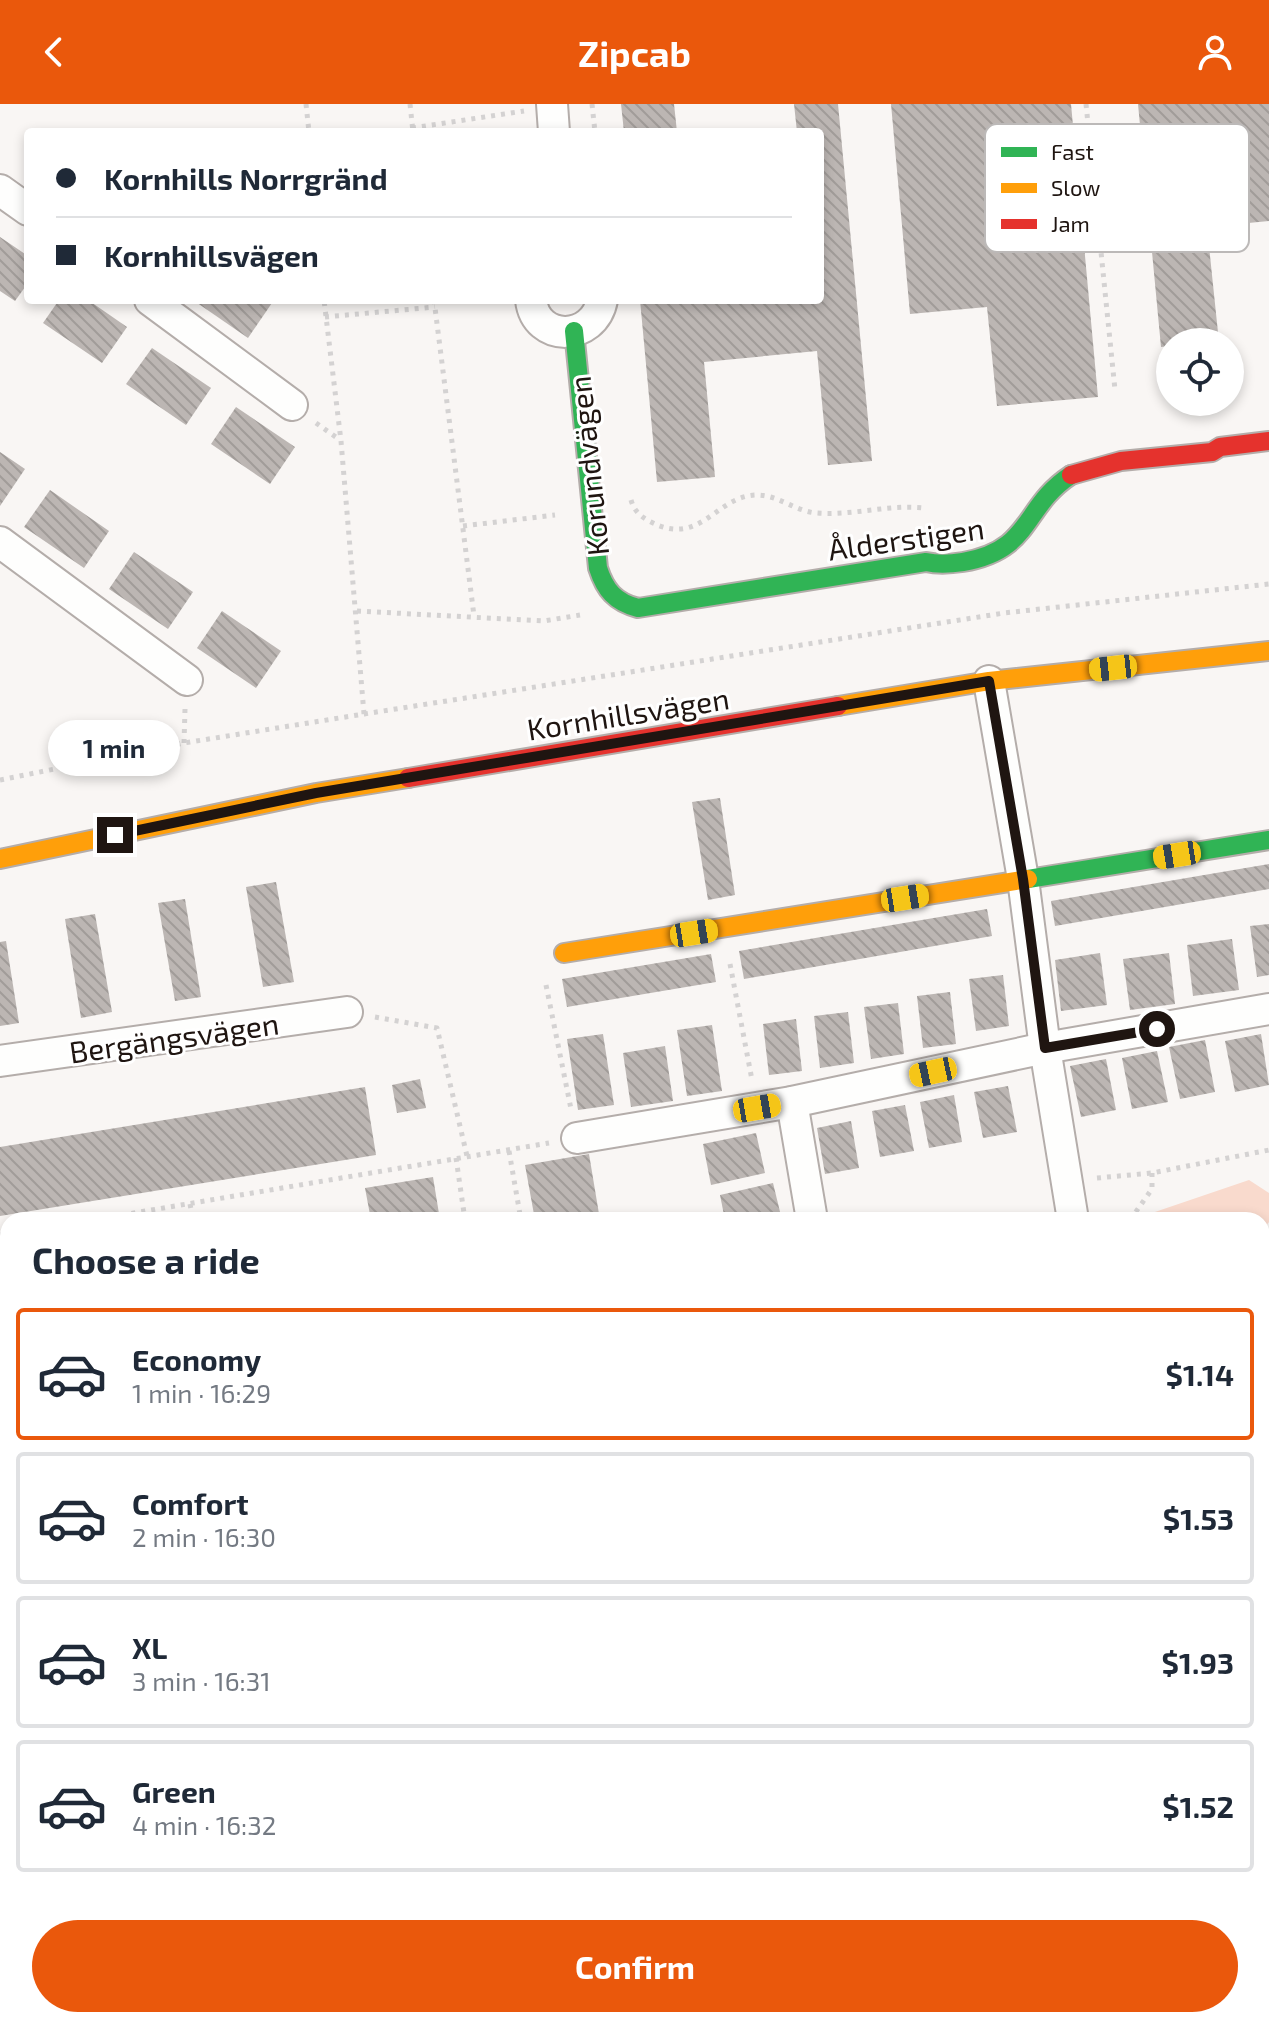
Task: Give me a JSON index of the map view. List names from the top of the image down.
{
  "streets": {
    "street": [
      "Korundvägen",
      "Ålderstigen",
      "Kornhillsvägen",
      "Bergängsvägen"
    ]
  },
  "crossings": [
    ["Korundvägen", "Ålderstigen"]
  ],
  "legend": ["Fast", "Slow", "Jam"],
  "page": {
    "header": "Zipcab",
    "banner": ["Kornhills Norrgränd", "Kornhillsvägen"],
    "bubble": "1 min",
    "heading": "Choose a ride",
    "list": [
      {
        "name": "Economy",
        "note": "1 min · 16:29",
        "value": "$1.14"
      },
      {
        "name": "Comfort",
        "note": "2 min · 16:30",
        "value": "$1.53"
      },
      {
        "name": "XL",
        "note": "3 min · 16:31",
        "value": "$1.93"
      },
      {
        "name": "Green",
        "note": "4 min · 16:32",
        "value": "$1.52"
      }
    ],
    "buttons": "Confirm"
  }
}
